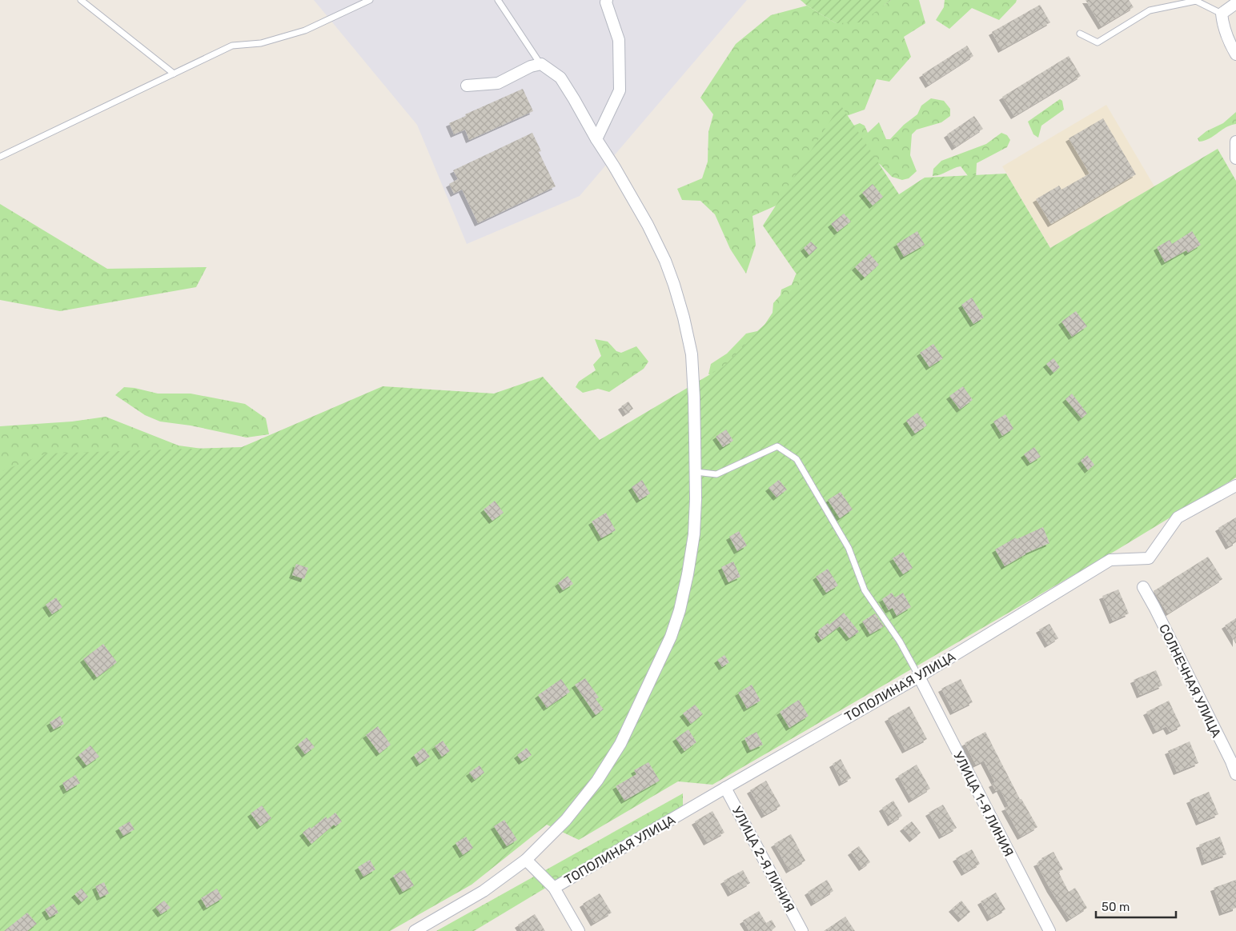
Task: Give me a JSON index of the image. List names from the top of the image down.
{
  "streets": {
    "street": [
      "СОЛНЕЧНАЯ УЛИЦА",
      "ТОПОЛИНАЯ УЛИЦА",
      "УЛИЦА 1-Я ЛИНИЯ",
      "УЛИЦА 2-Я ЛИНИЯ"
    ]
  },
  "crossings": [
    ["ТОПОЛИНАЯ УЛИЦА", "УЛИЦА 1-Я ЛИНИЯ"],
    ["ТОПОЛИНАЯ УЛИЦА", "УЛИЦА 2-Я ЛИНИЯ"]
  ],
  "scale_bar": "50 m"
}
